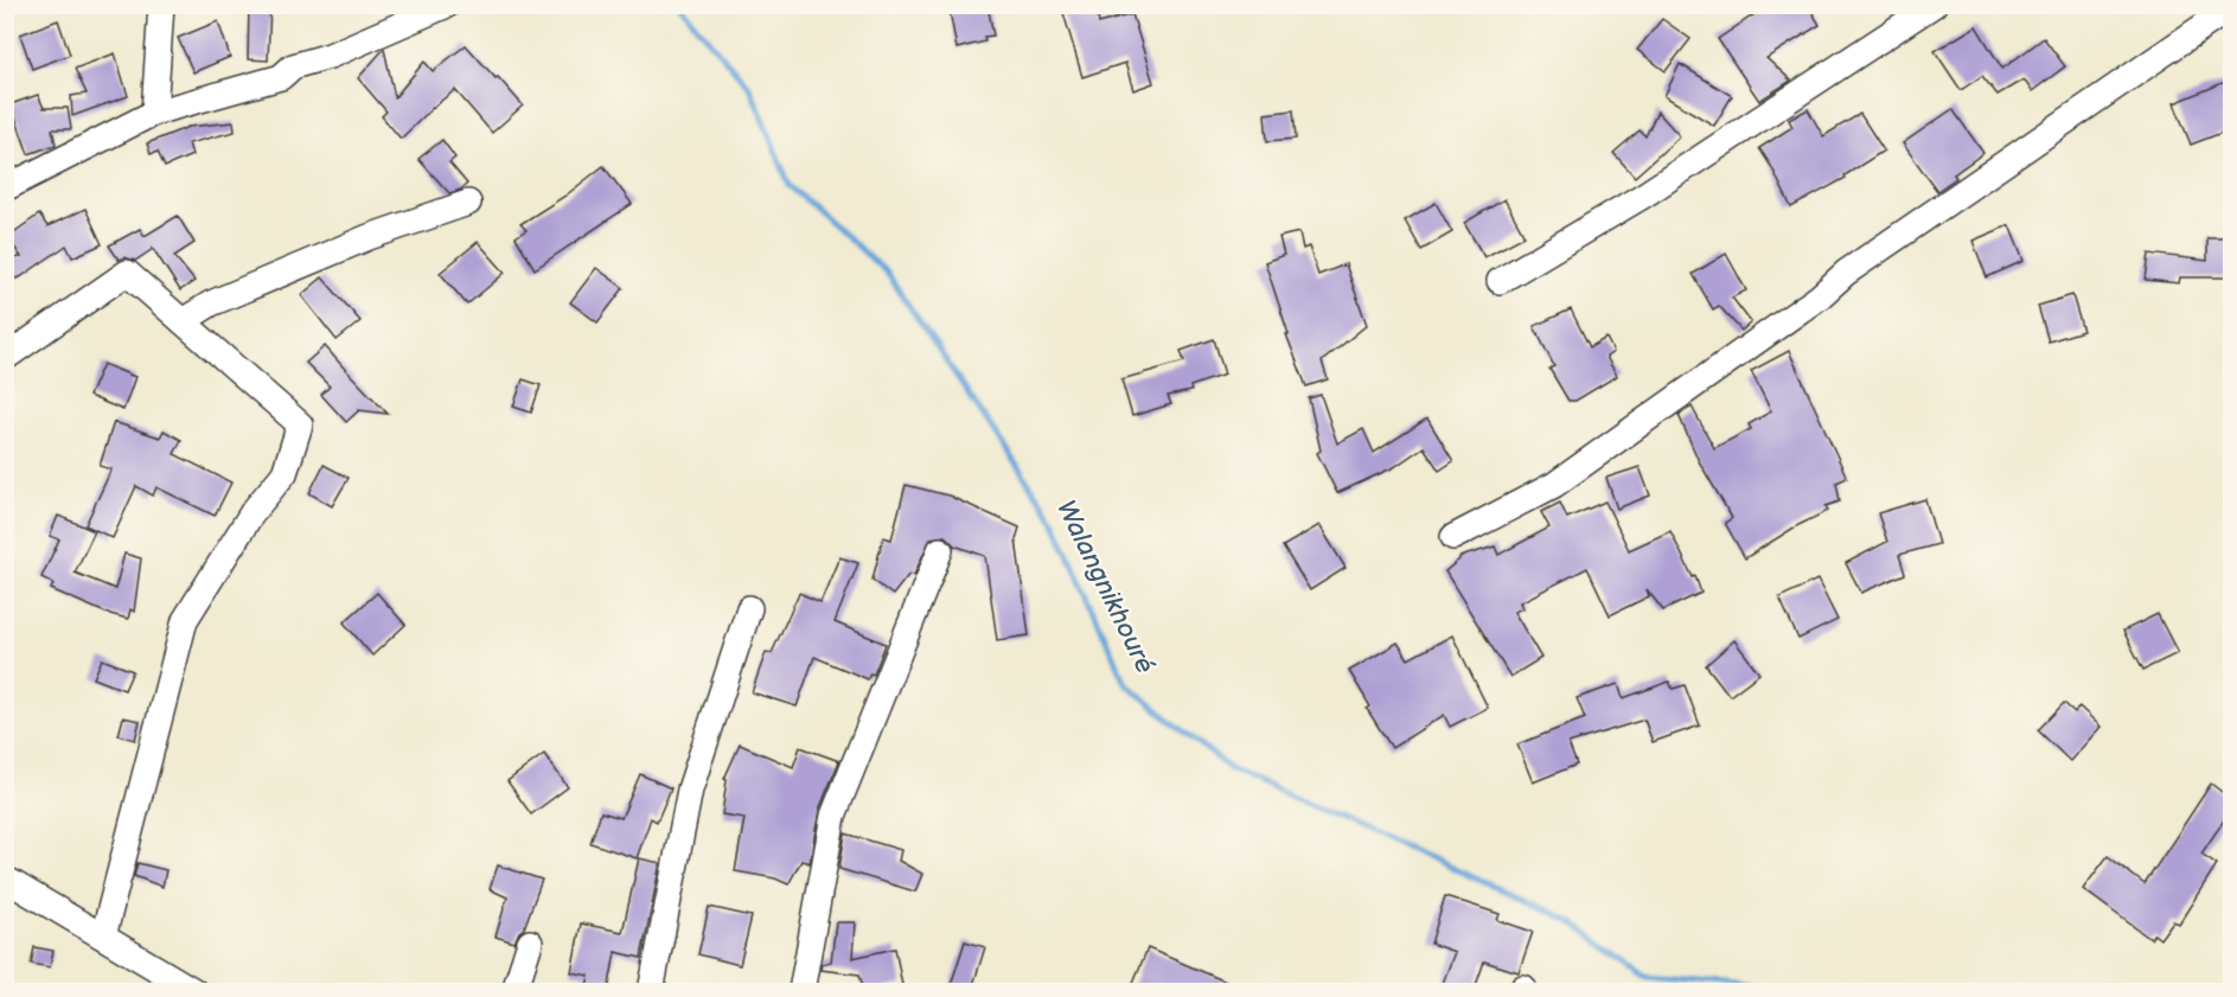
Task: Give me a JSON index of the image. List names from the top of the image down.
{
  "water": ["Walangnikhouré"]
}
